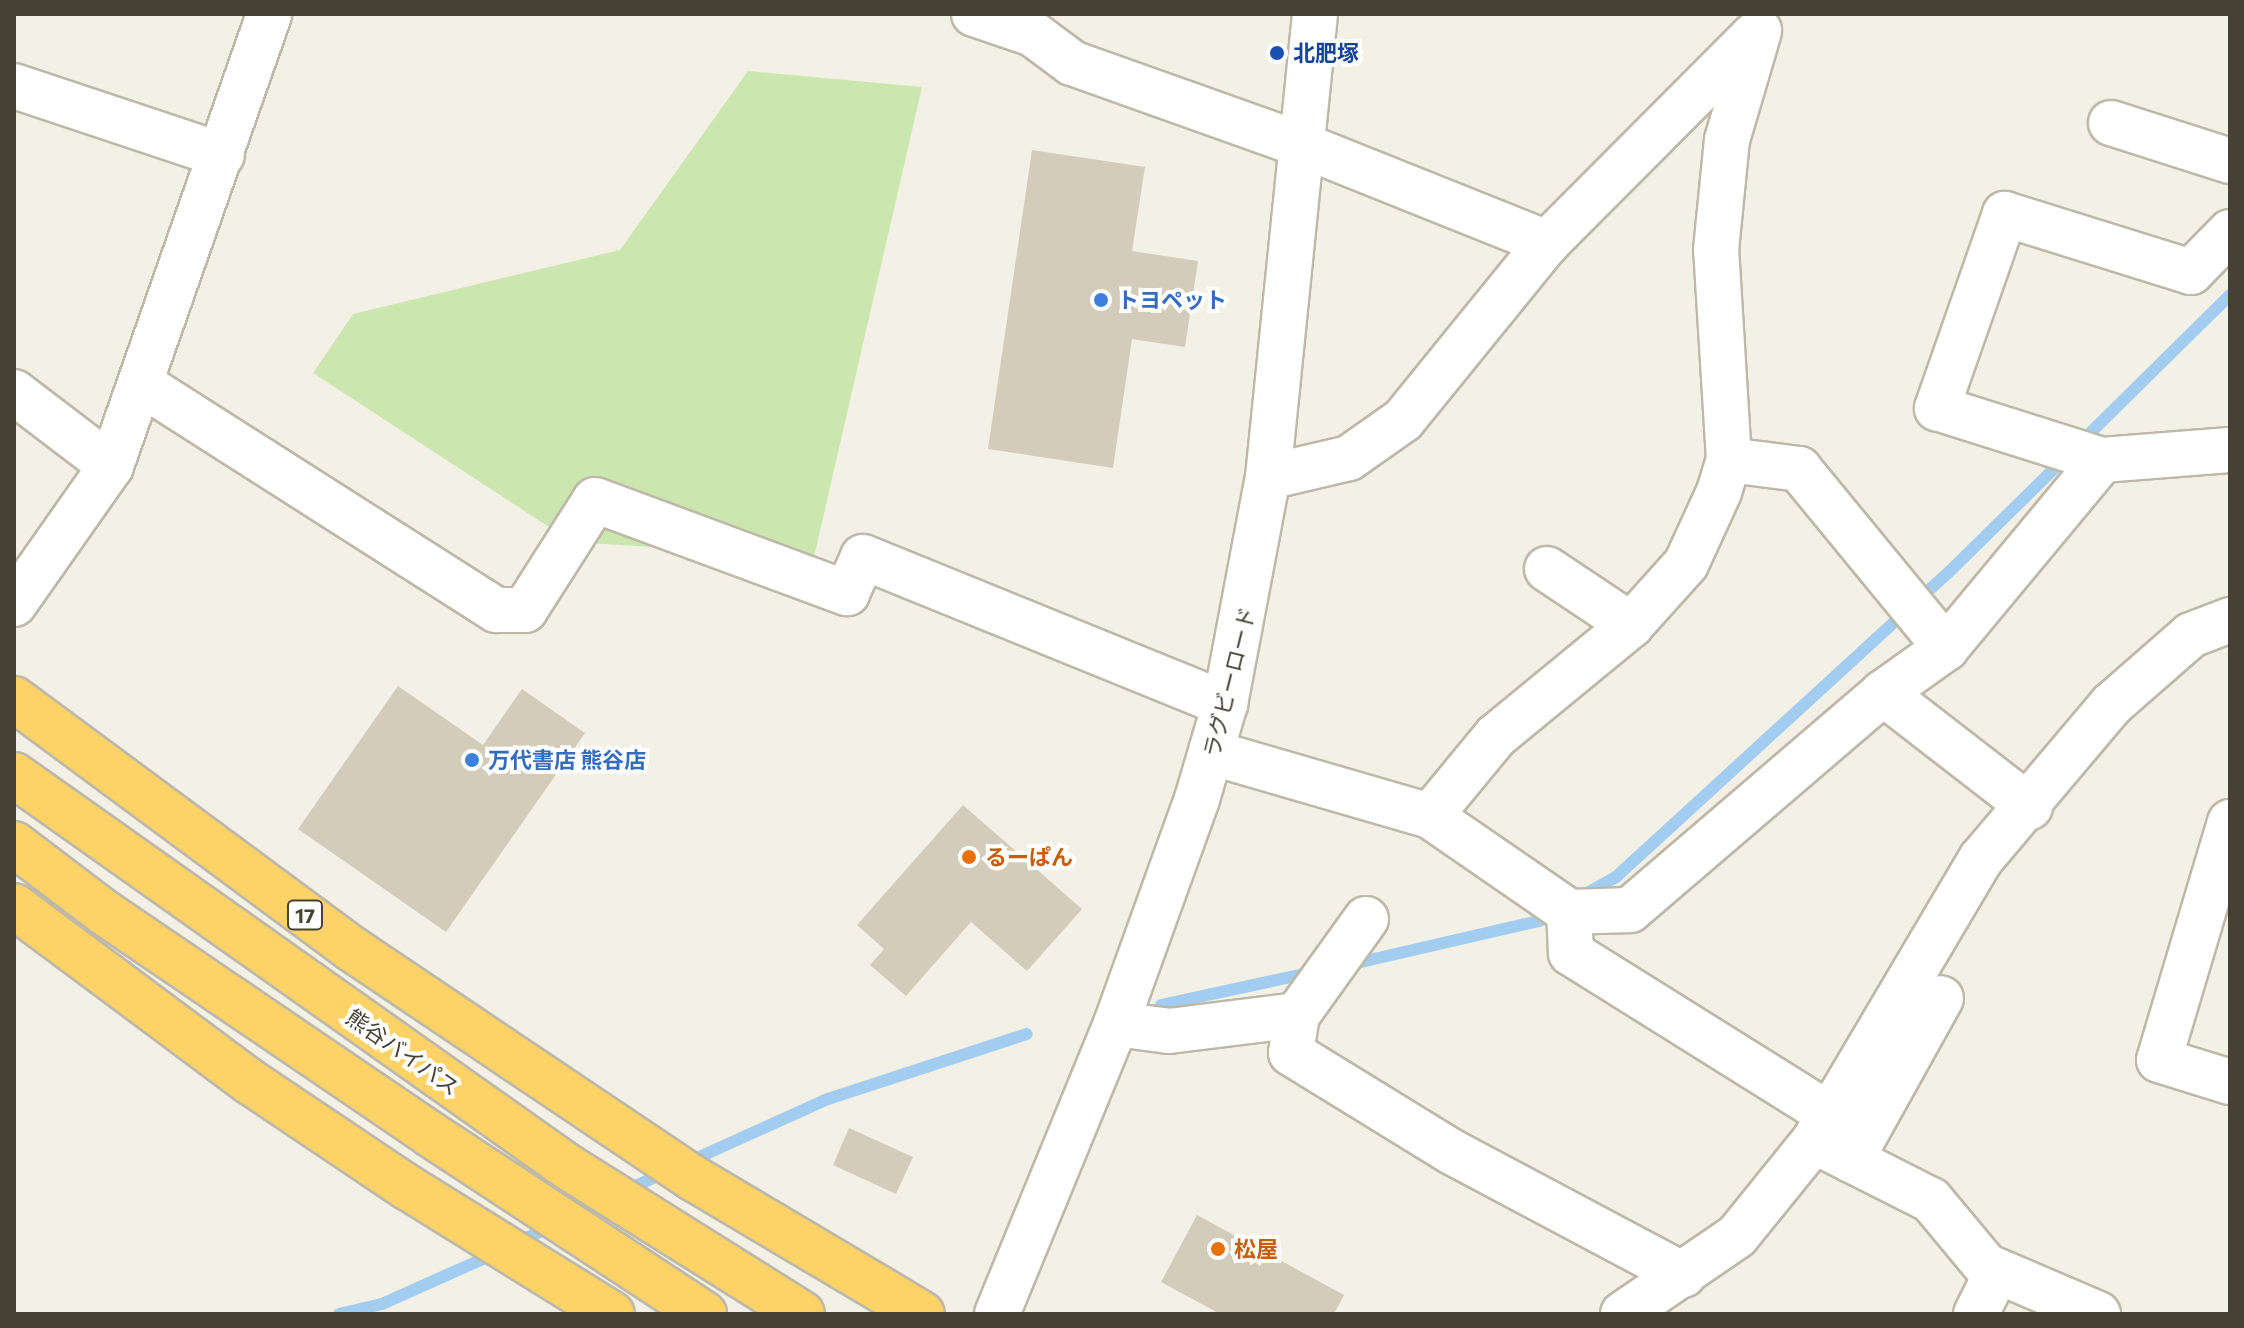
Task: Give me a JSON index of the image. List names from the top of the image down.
{
  "streets": {
    "highway": ["17", "熊谷バイパス"],
    "street": ["ラグビーロード"]
  },
  "places": [
    "北肥塚",
    "トヨペット",
    "万代書店 熊谷店",
    "るーぱん",
    "松屋"
  ]
}
